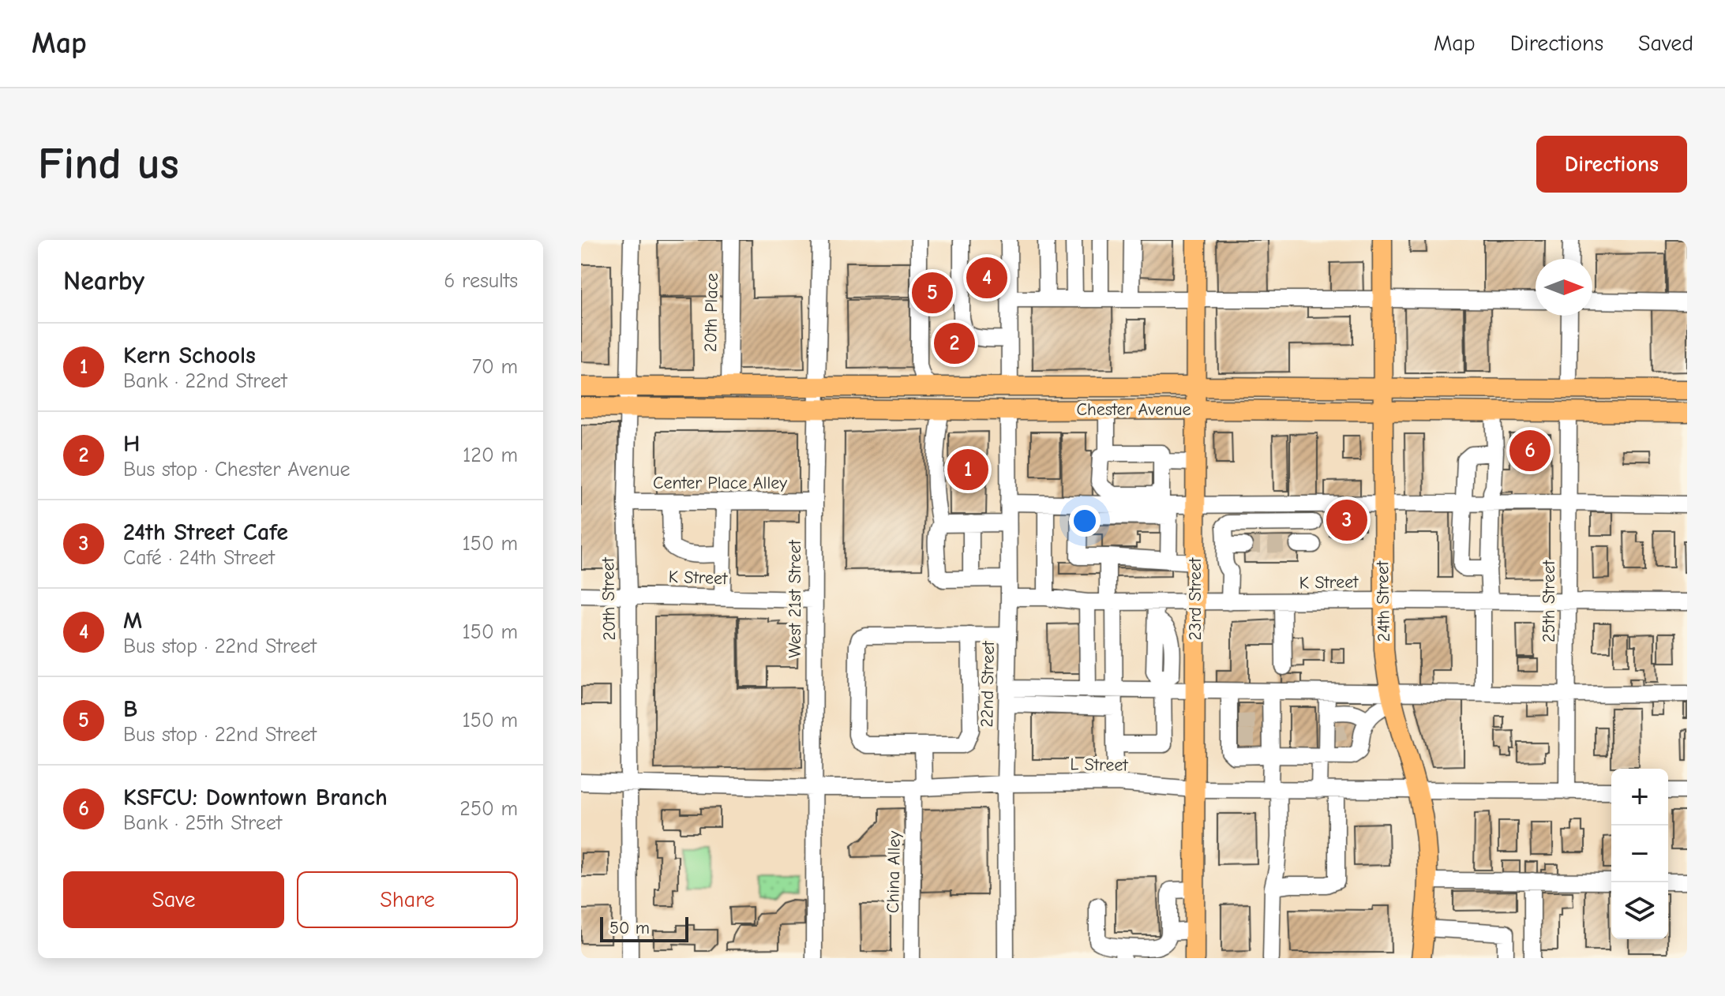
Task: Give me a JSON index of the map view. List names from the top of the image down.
{
  "streets": {
    "main road": ["Chester Avenue", "23rd Street", "24th Street"],
    "street": [
      "20th Place",
      "Center Place Alley",
      "K Street",
      "20th Street",
      "West 21st Street",
      "25th Street",
      "22nd Street",
      "L Street",
      "China Alley"
    ]
  },
  "crossings": [
    ["20th Place", "Chester Avenue"],
    ["Chester Avenue", "20th Street"],
    ["Chester Avenue", "West 21st Street"],
    ["Chester Avenue", "23rd Street"],
    ["Chester Avenue", "24th Street"],
    ["Chester Avenue", "25th Street"],
    ["Chester Avenue", "22nd Street"],
    ["Center Place Alley", "20th Street"],
    ["Center Place Alley", "West 21st Street"],
    ["K Street", "20th Street"],
    ["K Street", "West 21st Street"],
    ["K Street", "23rd Street"],
    ["K Street", "24th Street"],
    ["K Street", "25th Street"],
    ["K Street", "22nd Street"],
    ["20th Street", "L Street"],
    ["West 21st Street", "L Street"],
    ["23rd Street", "L Street"],
    ["24th Street", "L Street"],
    ["25th Street", "L Street"],
    ["22nd Street", "L Street"],
    ["L Street", "China Alley"]
  ],
  "scale_bar": "50 m",
  "north": "right",
  "page": {
    "header": "Map",
    "nav": ["Map", "Directions", "Saved"],
    "buttons": [
      "Directions",
      ["Save", "Share"]
    ],
    "title": "Find us",
    "heading": ["Nearby", "6 results"],
    "pins": [
      "4",
      "5",
      "2",
      "6",
      "1",
      "3"
    ],
    "list": [
      {
        "mark": "1",
        "name": "Kern Schools",
        "note": "Bank · 22nd Street",
        "value": "70 m"
      },
      {
        "mark": "2",
        "name": "H",
        "note": "Bus stop · Chester Avenue",
        "value": "120 m"
      },
      {
        "mark": "3",
        "name": "24th Street Cafe",
        "note": "Café · 24th Street",
        "value": "150 m"
      },
      {
        "mark": "4",
        "name": "M",
        "note": "Bus stop · 22nd Street",
        "value": "150 m"
      },
      {
        "mark": "5",
        "name": "B",
        "note": "Bus stop · 22nd Street",
        "value": "150 m"
      },
      {
        "mark": "6",
        "name": "KSFCU: Downtown Branch",
        "note": "Bank · 25th Street",
        "value": "250 m"
      }
    ],
    "map_buttons": ["+", "−"],
    "scale": "50 m"
  }
}
